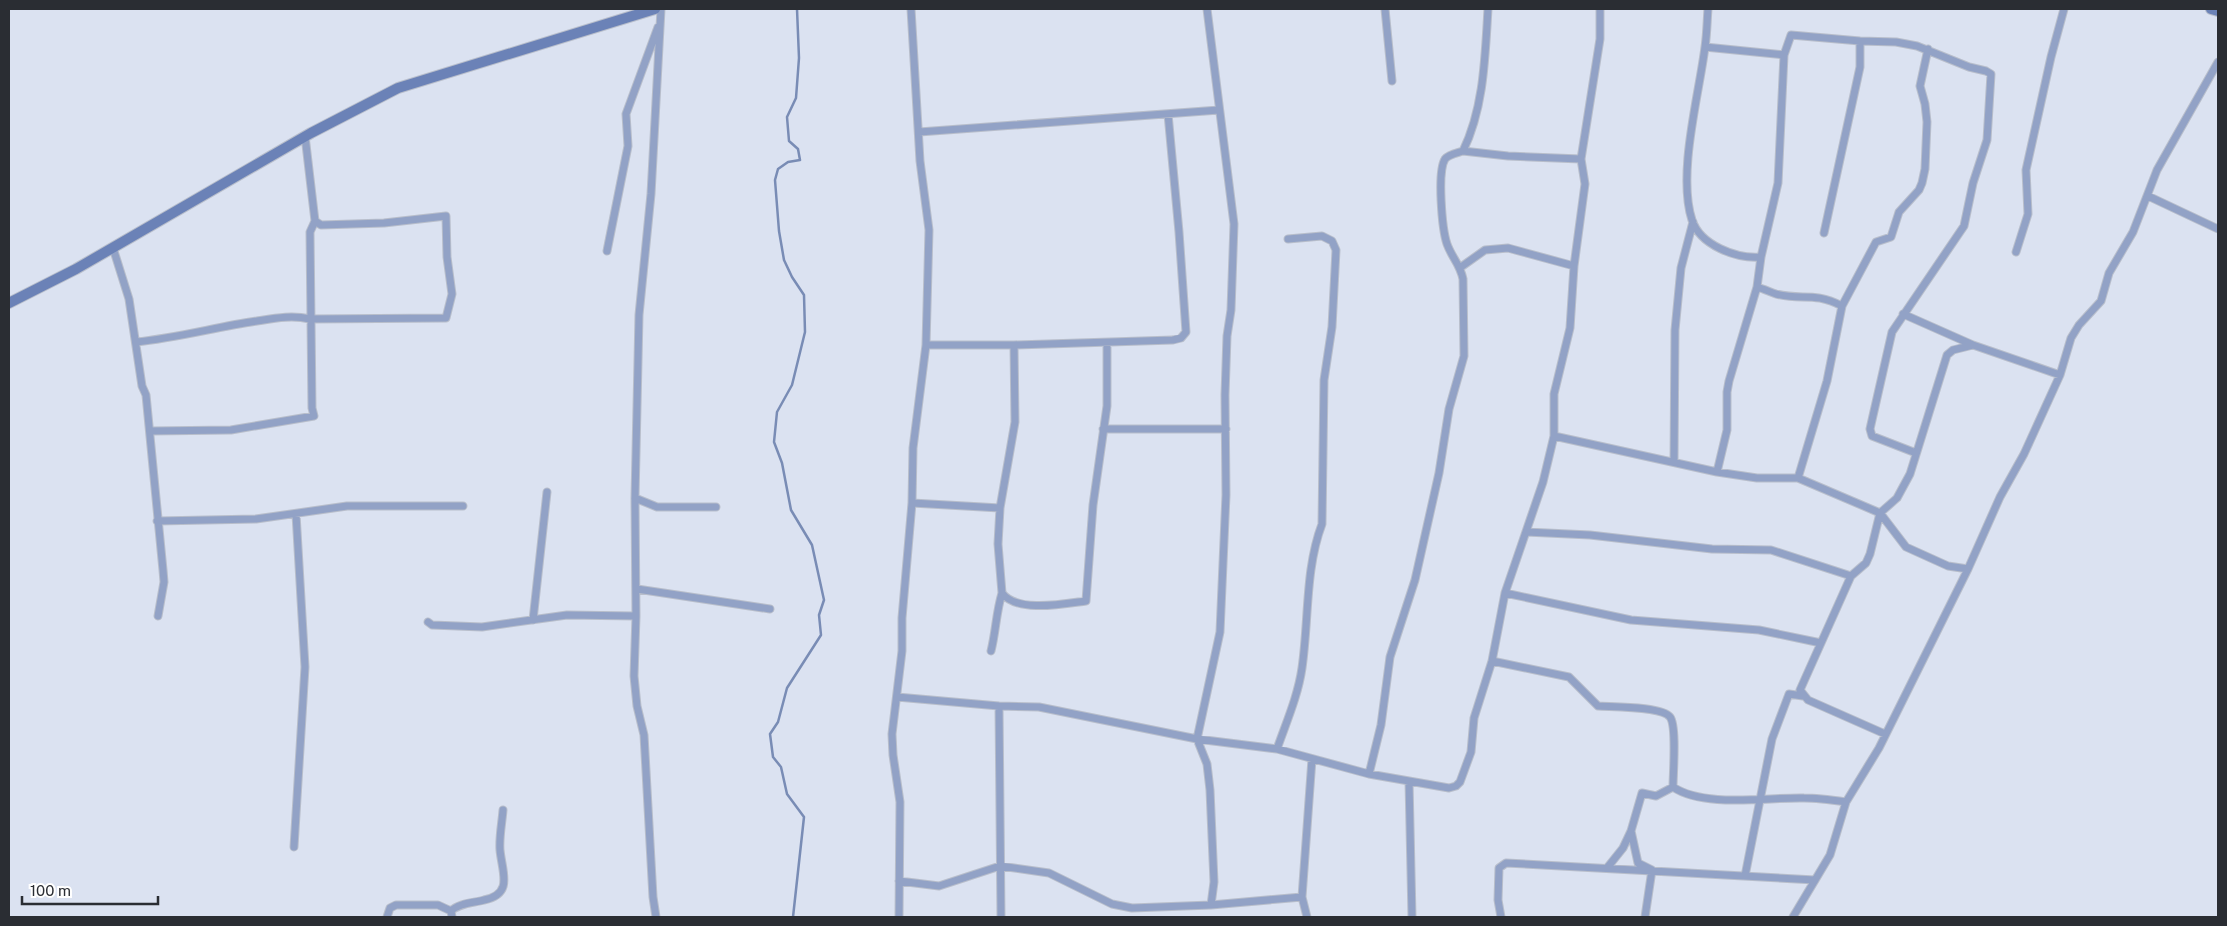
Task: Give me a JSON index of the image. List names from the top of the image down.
{
  "scale_bar": "100 m"
}
